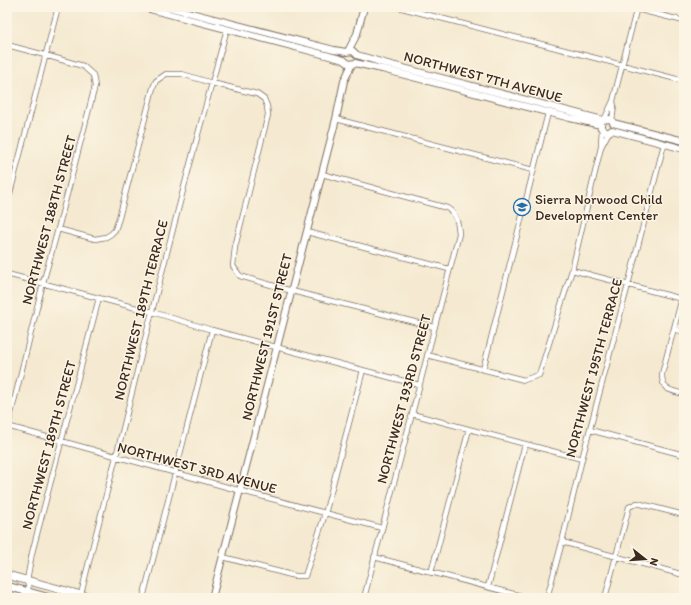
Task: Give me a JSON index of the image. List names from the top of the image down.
{
  "streets": {
    "street": [
      "NORTHWEST 7TH AVENUE",
      "NORTHWEST 188TH STREET",
      "NORTHWEST 189TH TERRACE",
      "NORTHWEST 191ST STREET",
      "NORTHWEST 195TH TERRACE",
      "NORTHWEST 193RD STREET",
      "NORTHWEST 189TH STREET",
      "NORTHWEST 3RD AVENUE"
    ]
  },
  "crossings": [
    ["NORTHWEST 7TH AVENUE", "NORTHWEST 189TH TERRACE"],
    ["NORTHWEST 7TH AVENUE", "NORTHWEST 191ST STREET"],
    ["NORTHWEST 7TH AVENUE", "NORTHWEST 195TH TERRACE"],
    ["NORTHWEST 188TH STREET", "NORTHWEST 3RD AVENUE"],
    ["NORTHWEST 189TH TERRACE", "NORTHWEST 3RD AVENUE"],
    ["NORTHWEST 191ST STREET", "NORTHWEST 193RD STREET"],
    ["NORTHWEST 191ST STREET", "NORTHWEST 3RD AVENUE"],
    ["NORTHWEST 193RD STREET", "NORTHWEST 3RD AVENUE"],
    ["NORTHWEST 189TH STREET", "NORTHWEST 3RD AVENUE"]
  ],
  "places": {
    "school or university": ["Sierra Norwood Child Development Center"]
  },
  "north": "right"
}
